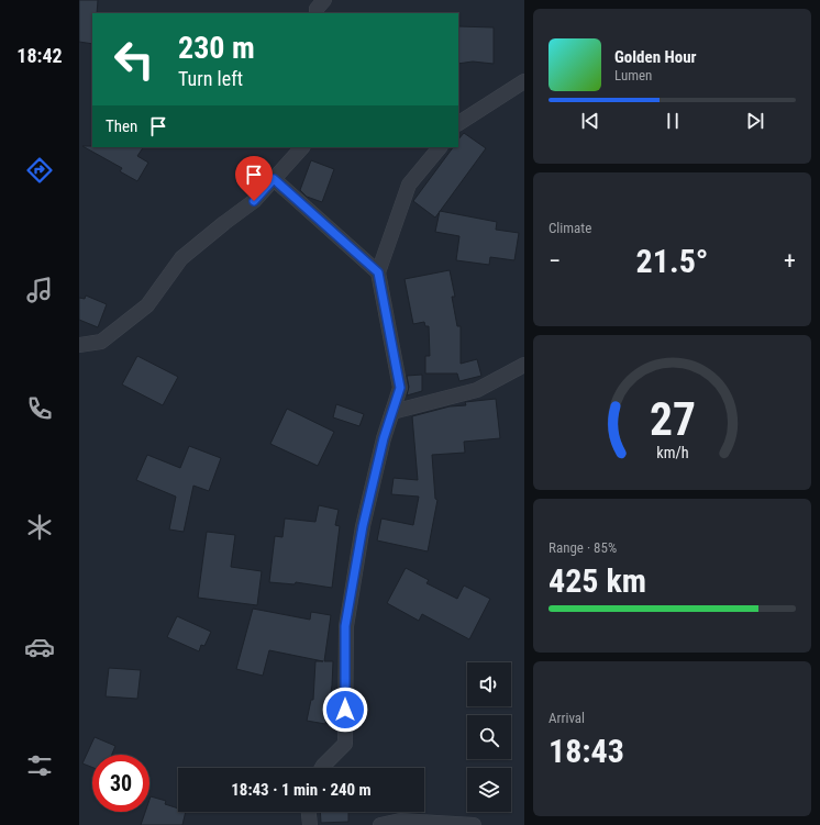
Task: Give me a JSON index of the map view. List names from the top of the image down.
{
  "page": {
    "tabs": "18:42",
    "turn": ["230 m", "Turn left"],
    "song": ["Golden Hour", "Lumen"],
    "then": "Then",
    "tile": [
      "Climate",
      ["Range · 85%", "425 km"],
      ["Arrival", "18:43"]
    ],
    "heat": ["−", "21.5°", "+"],
    "limit": "30",
    "trip": "18:43 · 1 min · 240 m",
    "gauge": ["27", "km/h"]
  }
}
